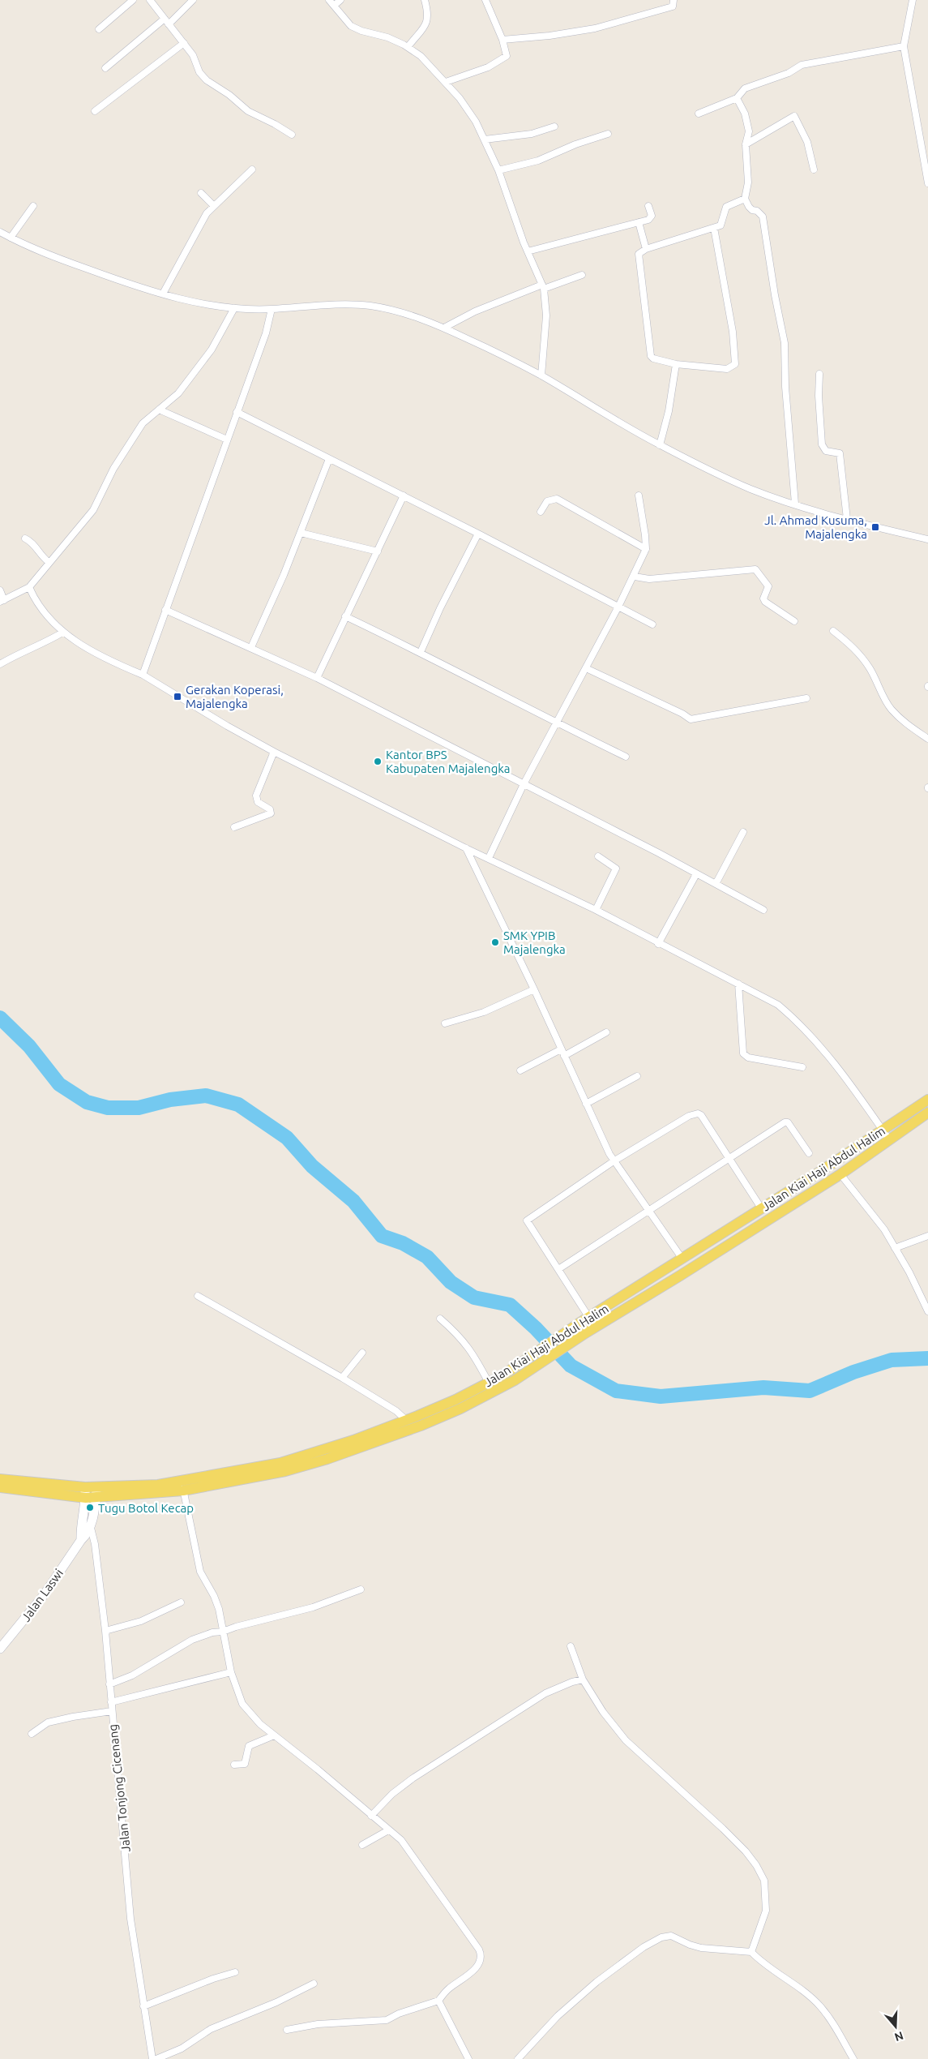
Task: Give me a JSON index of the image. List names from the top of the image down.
{
  "streets": {
    "main road": ["Jalan Kiai Haji Abdul Halim", "Jalan Laswi"],
    "street": ["Jalan Tonjong Cicenang"]
  },
  "crossings": [
    ["Jalan Kiai Haji Abdul Halim", "Jalan Laswi"],
    ["Jalan Laswi", "Jalan Tonjong Cicenang"]
  ],
  "places": {
    "transit": ["Jl. Ahmad Kusuma, Majalengka", "Gerakan Koperasi, Majalengka"],
    "other": ["Kantor BPS Kabupaten Majalengka", "SMK YPIB Majalengka", "Tugu Botol Kecap"]
  },
  "north": "bottom"
}
